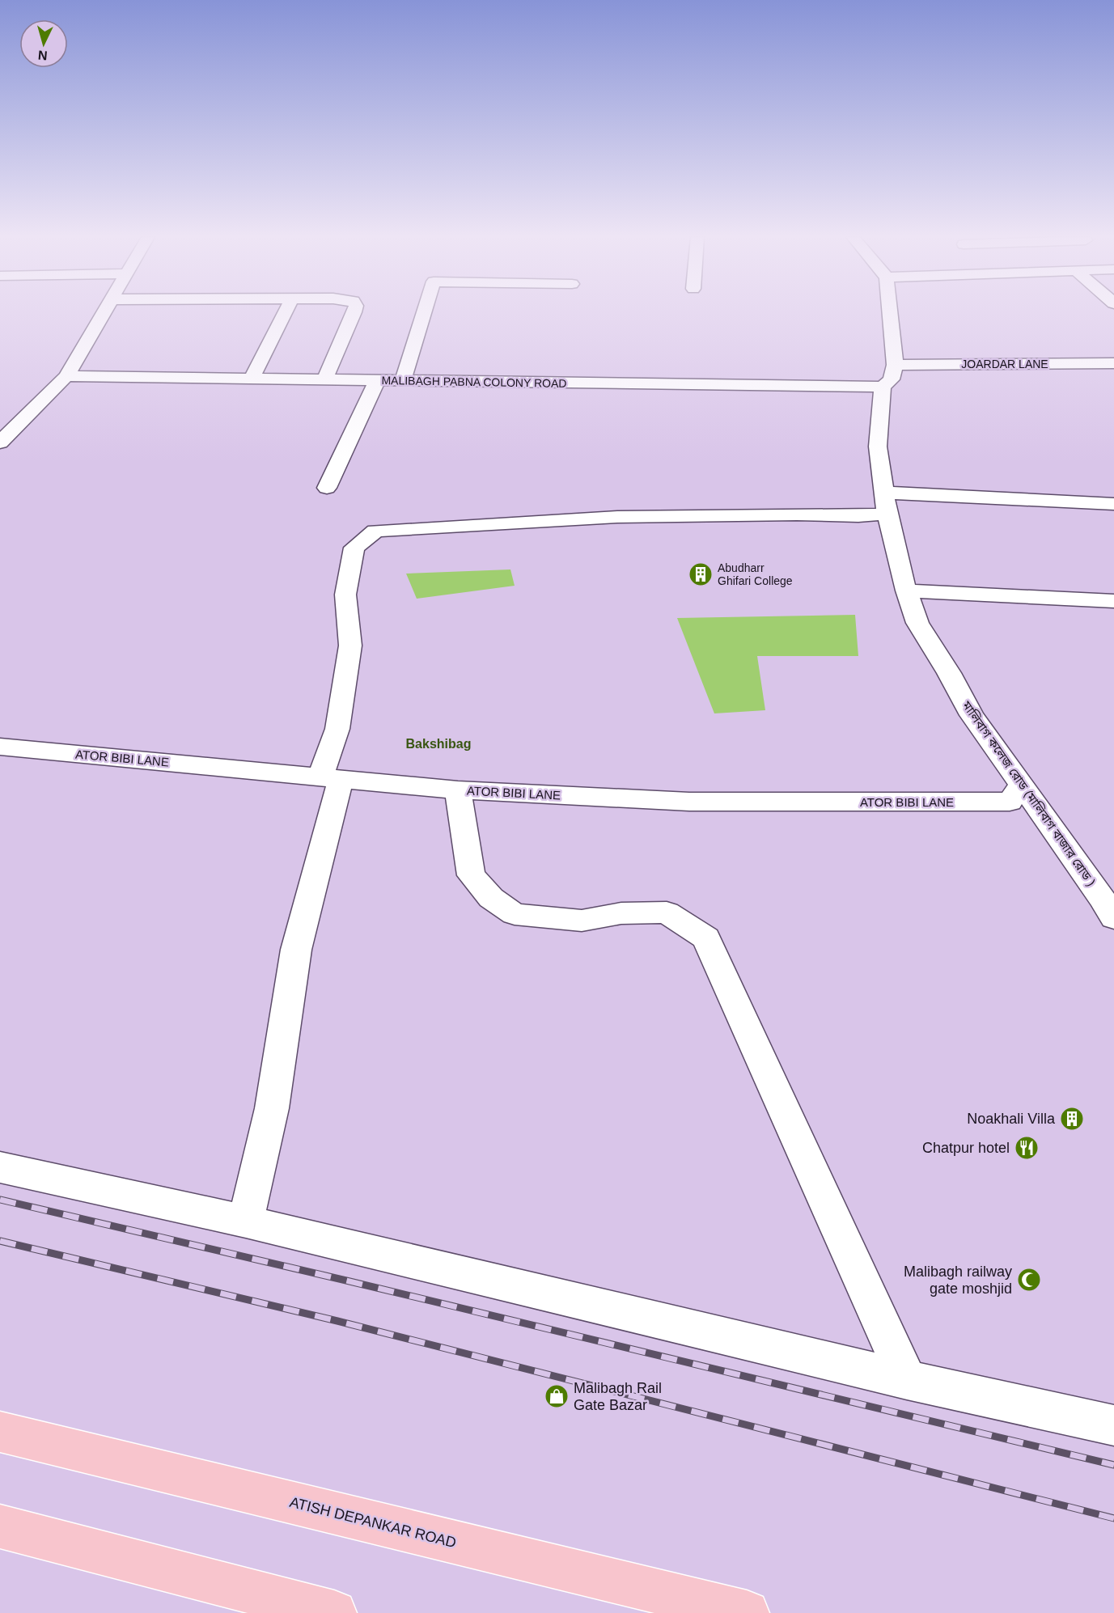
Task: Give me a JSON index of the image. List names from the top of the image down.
{
  "streets": {
    "main road": ["ATISH DEPANKAR ROAD"],
    "street": [
      "JOARDAR LANE",
      "MALIBAGH PABNA COLONY ROAD",
      "ATOR BIBI LANE",
      "মালিবাগ কলেজ রোড (মালিবাগ বাজার রোড )"
    ]
  },
  "crossings": [
    ["JOARDAR LANE", "মালিবাগ কলেজ রোড (মালিবাগ বাজার রোড )"],
    ["MALIBAGH PABNA COLONY ROAD", "মালিবাগ কলেজ রোড (মালিবাগ বাজার রোড )"],
    ["ATOR BIBI LANE", "মালিবাগ কলেজ রোড (মালিবাগ বাজার রোড )"]
  ],
  "districts": ["Bakshibag"],
  "places": {
    "building": ["Abudharr Ghifari College", "Noakhali Villa"],
    "restaurant": ["Chatpur hotel"],
    "mosque": ["Malibagh railway gate moshjid"],
    "shop": ["Malibagh Rail Gate Bazar"]
  },
  "north": "bottom"
}
